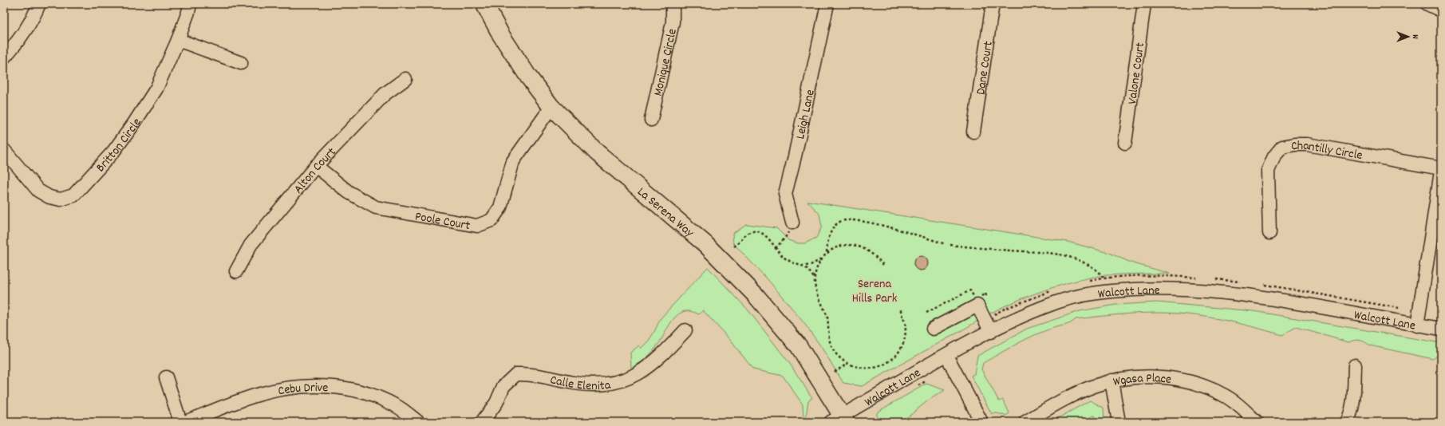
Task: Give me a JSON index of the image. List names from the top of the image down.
{
  "streets": {
    "main road": ["La Serena Way"],
    "street": [
      "Monique Circle",
      "Dane Court",
      "Valone Court",
      "Leigh Lane",
      "Britton Circle",
      "Chantilly Circle",
      "Alton Court",
      "Poole Court",
      "Walcott Lane",
      "Calle Elenita",
      "Wgasa Place",
      "Cebu Drive"
    ]
  },
  "crossings": [
    ["Alton Court", "Poole Court"],
    ["La Serena Way", "Poole Court"],
    ["La Serena Way", "Walcott Lane"]
  ],
  "parks": ["Serena Hills Park"],
  "north": "right"
}
